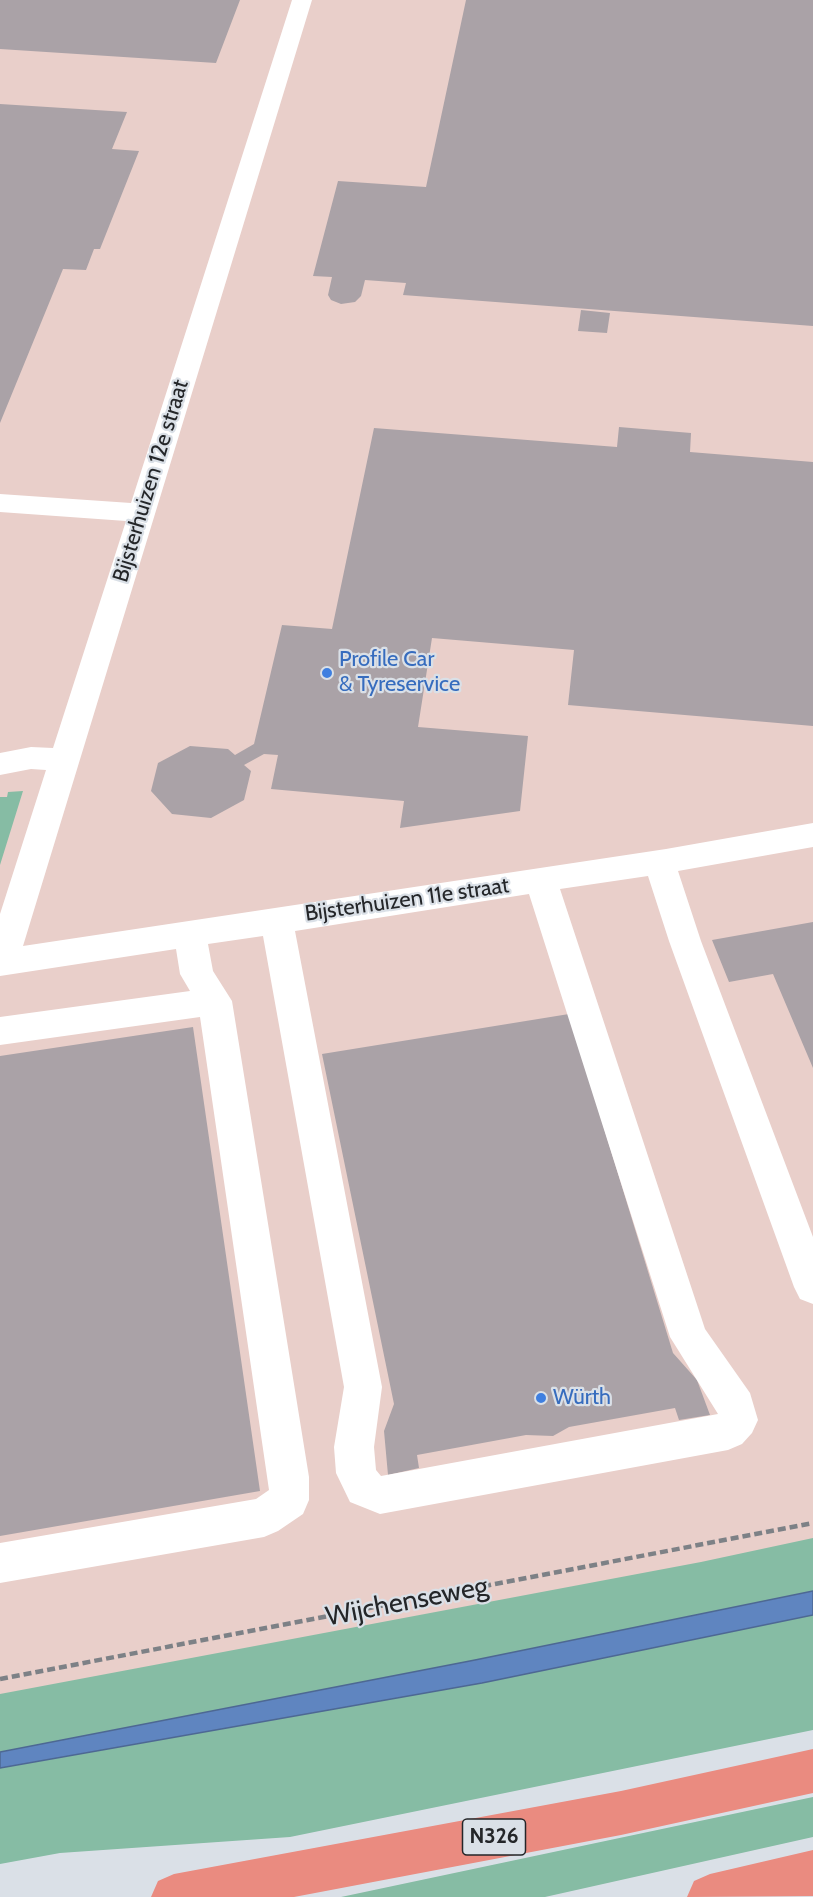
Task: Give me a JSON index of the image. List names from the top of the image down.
{
  "streets": {
    "highway": ["N326"],
    "street": ["Bijsterhuizen 12e straat", "Bijsterhuizen 11e straat"],
    "path": ["Wijchenseweg"]
  },
  "crossings": [
    ["Bijsterhuizen 12e straat", "Bijsterhuizen 11e straat"]
  ],
  "places": ["Profile Car & Tyreservice", "Würth"]
}
